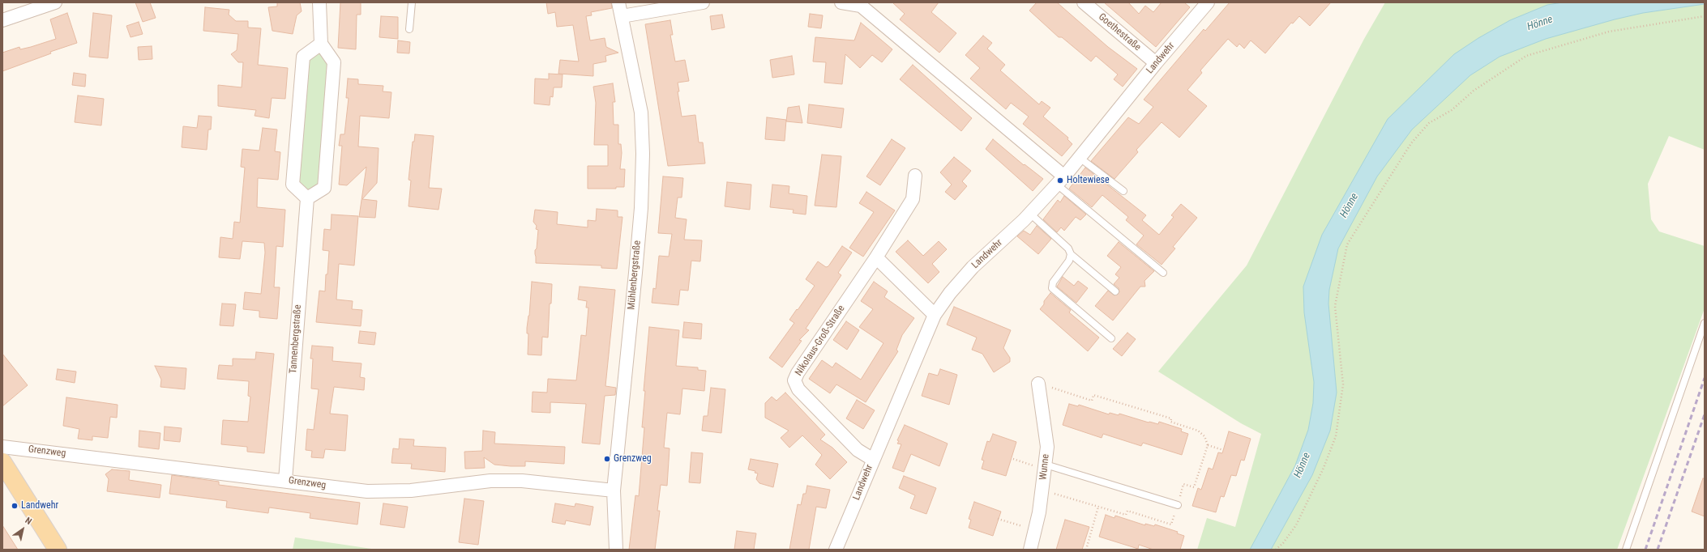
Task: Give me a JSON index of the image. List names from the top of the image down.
{
  "streets": {
    "street": [
      "Goethestraße",
      "Landwehr",
      "Mühlenbergstraße",
      "Tannenbergstraße",
      "Nikolaus-Groß-Straße",
      "Grenzweg",
      "Wunne"
    ]
  },
  "crossings": [
    ["Goethestraße", "Landwehr"],
    ["Landwehr", "Nikolaus-Groß-Straße"],
    ["Mühlenbergstraße", "Grenzweg"],
    ["Tannenbergstraße", "Grenzweg"]
  ],
  "water": ["Hönne"],
  "places": ["Holtewiese", "Grenzweg", "Landwehr"],
  "north": "top right"
}
